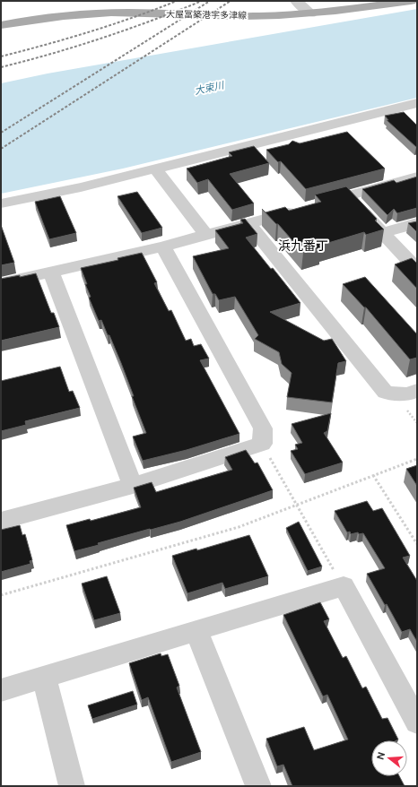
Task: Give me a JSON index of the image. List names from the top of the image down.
{
  "streets": {
    "main road": ["大屋冨築港宇多津線"]
  },
  "districts": ["浜九番丁"],
  "water": ["大束川"],
  "north": "left"
}
